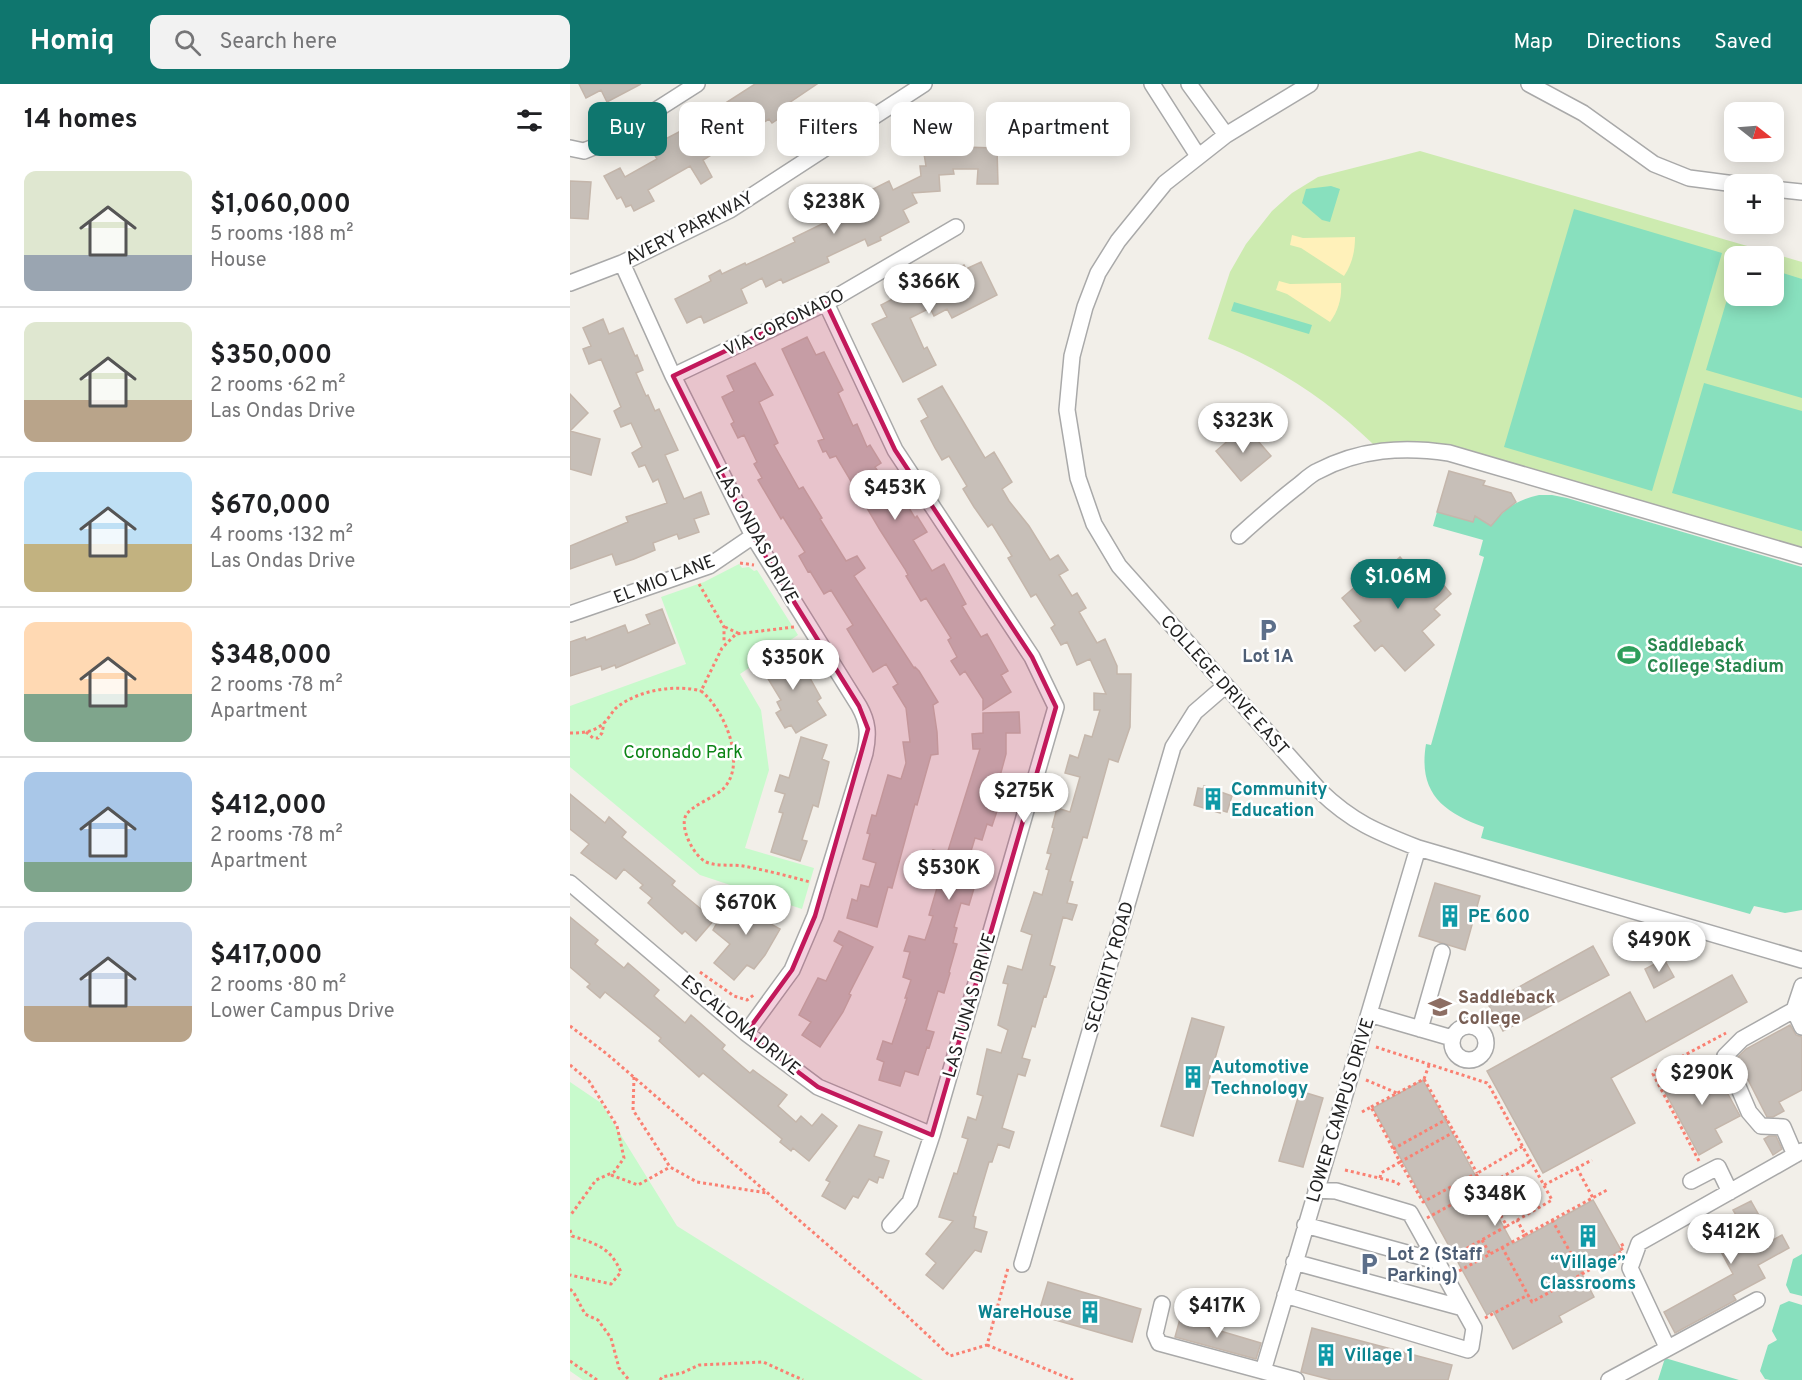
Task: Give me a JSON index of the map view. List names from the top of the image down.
{
  "streets": {
    "street": [
      "AVERY PARKWAY",
      "VIA CORONADO",
      "LAS ONDAS DRIVE",
      "EL MIO LANE",
      "COLLEGE DRIVE EAST",
      "SECURITY ROAD",
      "LAS TUNAS DRIVE",
      "ESCALONA DRIVE",
      "LOWER CAMPUS DRIVE"
    ]
  },
  "crossings": [
    ["AVERY PARKWAY", "LAS ONDAS DRIVE"],
    ["VIA CORONADO", "LAS ONDAS DRIVE"],
    ["VIA CORONADO", "LAS TUNAS DRIVE"],
    ["LAS ONDAS DRIVE", "EL MIO LANE"],
    ["LAS ONDAS DRIVE", "ESCALONA DRIVE"],
    ["COLLEGE DRIVE EAST", "SECURITY ROAD"],
    ["COLLEGE DRIVE EAST", "LOWER CAMPUS DRIVE"],
    ["LAS TUNAS DRIVE", "ESCALONA DRIVE"]
  ],
  "parks": ["Coronado Park"],
  "places": {
    "parking": ["Lot 1A", "Lot 2 (Staff Parking)"],
    "sports": ["Saddleback College Stadium"],
    "building": [
      "Community Education",
      "PE 600",
      "Automotive Technology",
      "“Village” Classrooms",
      "WareHouse",
      "Village 1"
    ],
    "school or university": ["Saddleback College"]
  },
  "north": "right",
  "page": {
    "header": "Homiq",
    "search": "Search here",
    "nav": ["Map", "Directions", "Saved"],
    "heading": "14 homes",
    "map_buttons": ["+", "−"],
    "chip": [
      "Buy",
      "Rent",
      "Filters",
      "New",
      "Apartment"
    ],
    "list": [
      {
        "name": "$1,060,000",
        "note": "5 rooms · 188 m² · House"
      },
      {
        "name": "$350,000",
        "note": "2 rooms · 62 m² · Las Ondas Drive"
      },
      {
        "name": "$670,000",
        "note": "4 rooms · 132 m² · Las Ondas Drive"
      },
      {
        "name": "$348,000",
        "note": "2 rooms · 78 m² · Apartment"
      },
      {
        "name": "$412,000",
        "note": "2 rooms · 78 m² · Apartment"
      },
      {
        "name": "$417,000",
        "note": "2 rooms · 80 m² · Lower Campus Drive"
      }
    ],
    "price": [
      "$238K",
      "$366K",
      "$323K",
      "$453K",
      "$1.06M",
      "$350K",
      "$275K",
      "$530K",
      "$670K",
      "$490K",
      "$290K",
      "$348K",
      "$412K",
      "$417K"
    ]
  }
}
